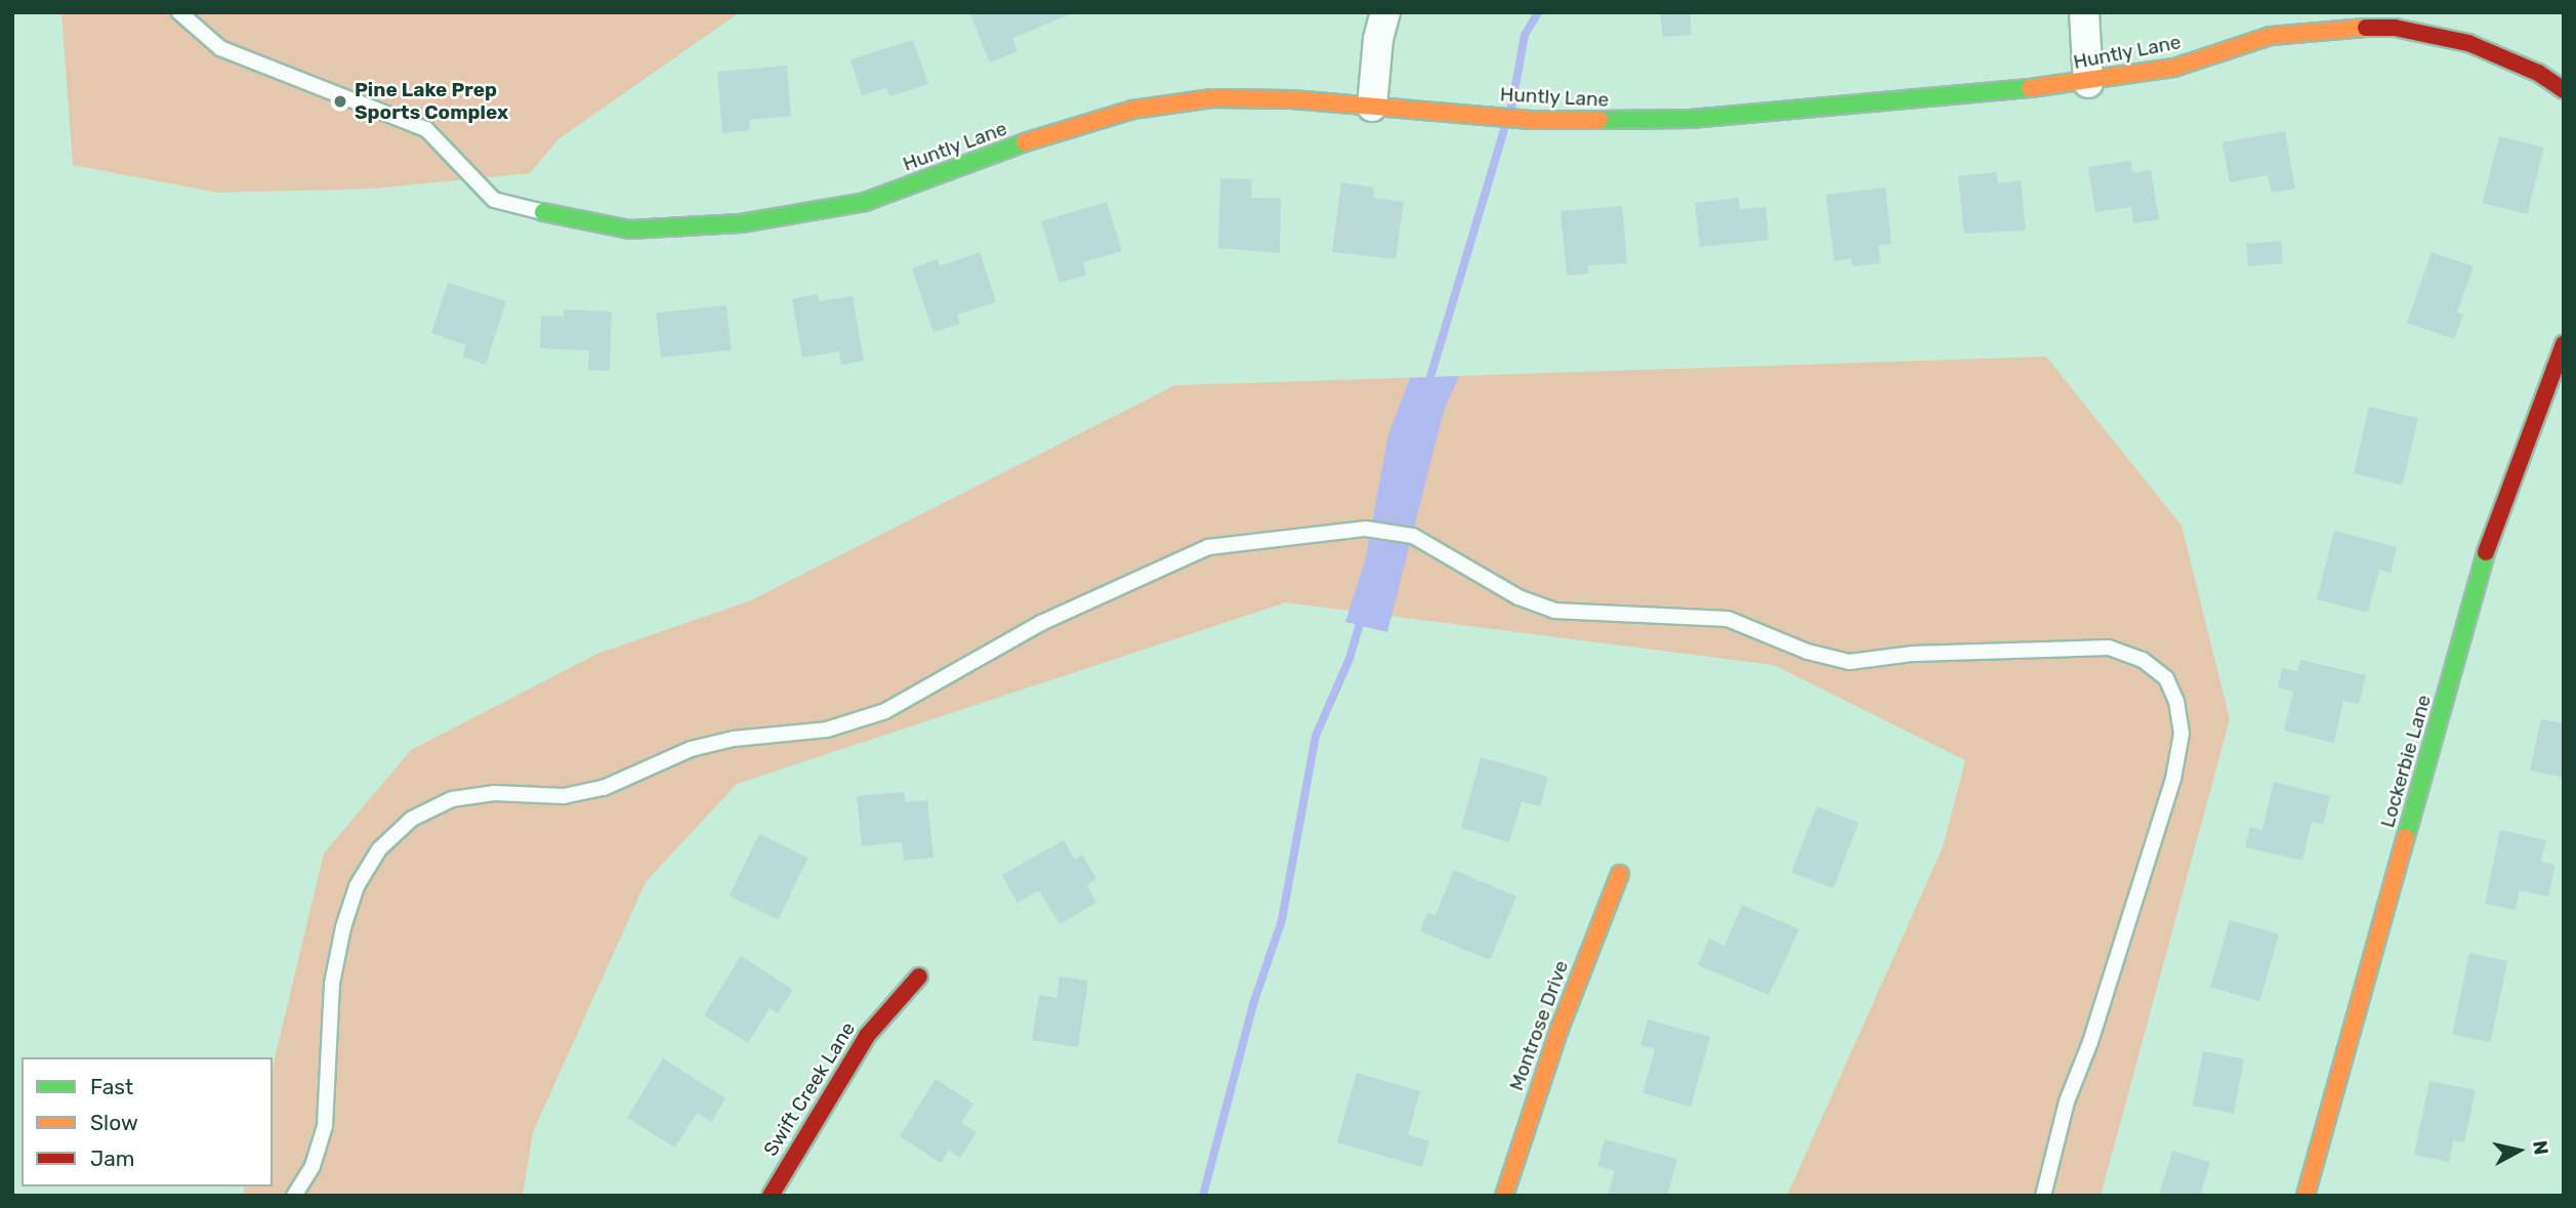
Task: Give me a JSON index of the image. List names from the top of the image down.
{
  "streets": {
    "street": [
      "Huntly Lane",
      "Lockerbie Lane",
      "Montrose Drive",
      "Swift Creek Lane"
    ]
  },
  "places": ["Pine Lake Prep Sports Complex"],
  "legend": ["Fast", "Slow", "Jam"],
  "north": "right"
}
